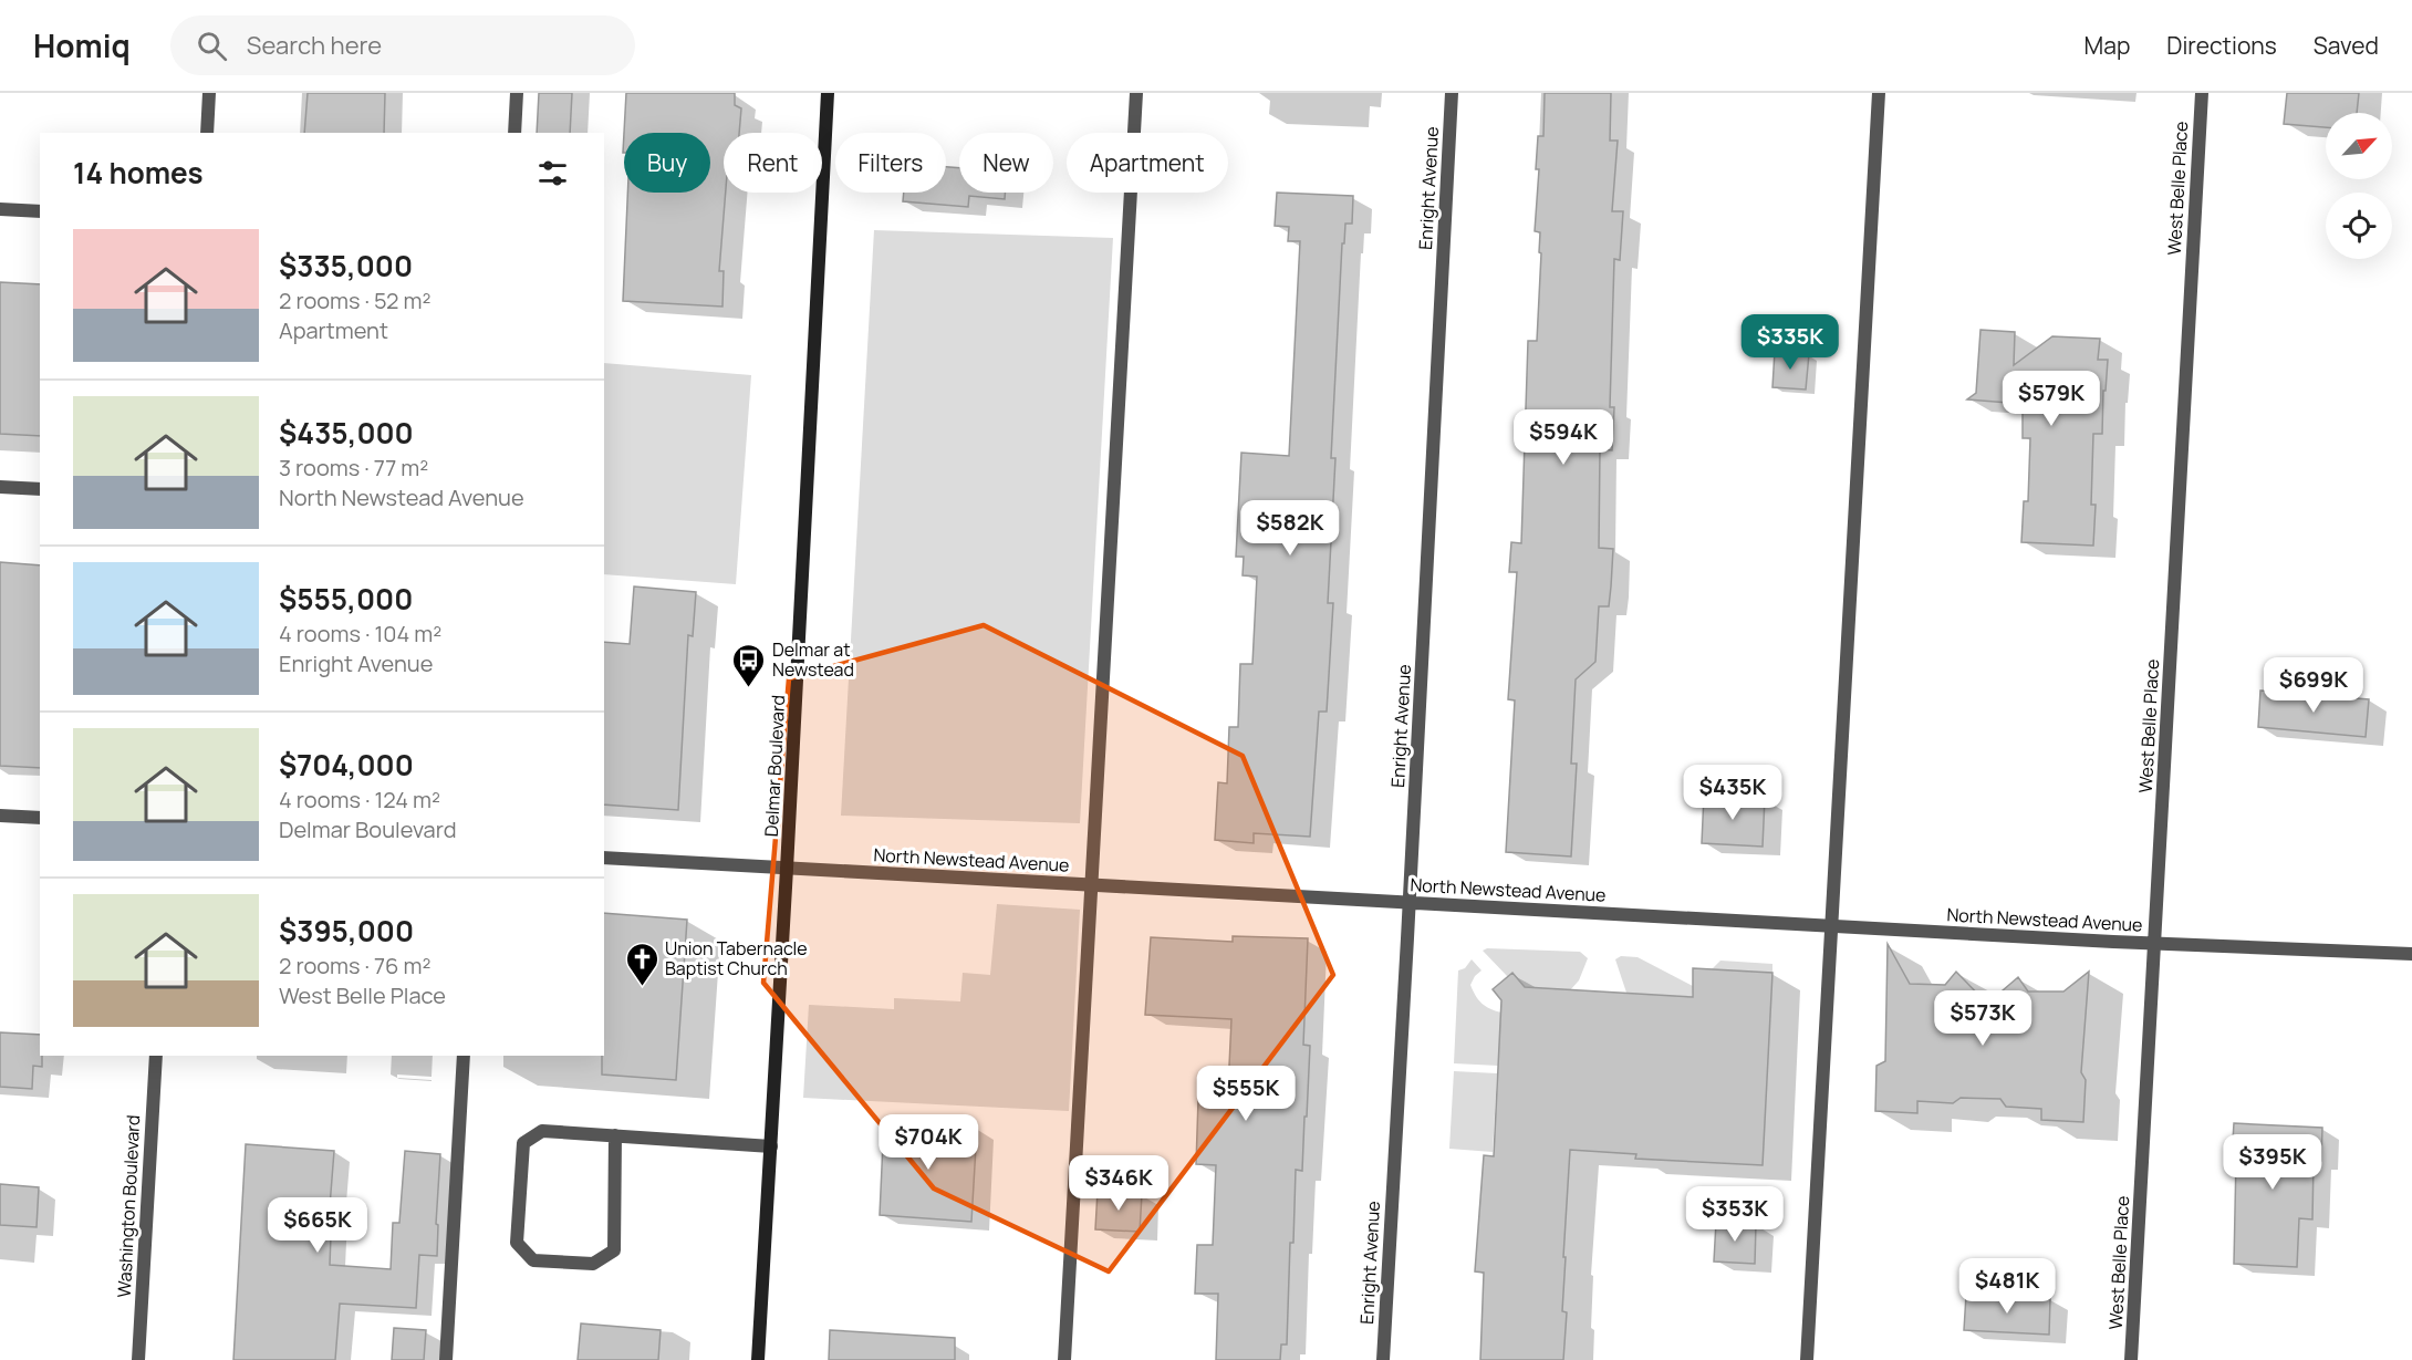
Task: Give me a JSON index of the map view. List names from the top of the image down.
{
  "streets": {
    "main road": ["Delmar Boulevard"],
    "street": [
      "Enright Avenue",
      "West Belle Place",
      "North Newstead Avenue",
      "Washington Boulevard"
    ]
  },
  "crossings": [
    ["Enright Avenue", "North Newstead Avenue"],
    ["West Belle Place", "North Newstead Avenue"],
    ["Delmar Boulevard", "North Newstead Avenue"]
  ],
  "places": {
    "bus stop": ["Delmar at Newstead"],
    "church": ["Union Tabernacle Baptist Church"]
  },
  "north": "top right",
  "page": {
    "header": "Homiq",
    "search": "Search here",
    "nav": ["Map", "Directions", "Saved"],
    "chip": [
      "Buy",
      "Rent",
      "Filters",
      "New",
      "Apartment"
    ],
    "heading": "14 homes",
    "list": [
      {
        "name": "$335,000",
        "note": "2 rooms · 52 m² · Apartment"
      },
      {
        "name": "$435,000",
        "note": "3 rooms · 77 m² · North Newstead Avenue"
      },
      {
        "name": "$555,000",
        "note": "4 rooms · 104 m² · Enright Avenue"
      },
      {
        "name": "$704,000",
        "note": "4 rooms · 124 m² · Delmar Boulevard"
      },
      {
        "name": "$395,000",
        "note": "2 rooms · 76 m² · West Belle Place"
      }
    ],
    "price": [
      "$335K",
      "$579K",
      "$594K",
      "$582K",
      "$699K",
      "$435K",
      "$573K",
      "$555K",
      "$704K",
      "$395K",
      "$346K",
      "$353K",
      "$665K",
      "$481K"
    ]
  }
}
